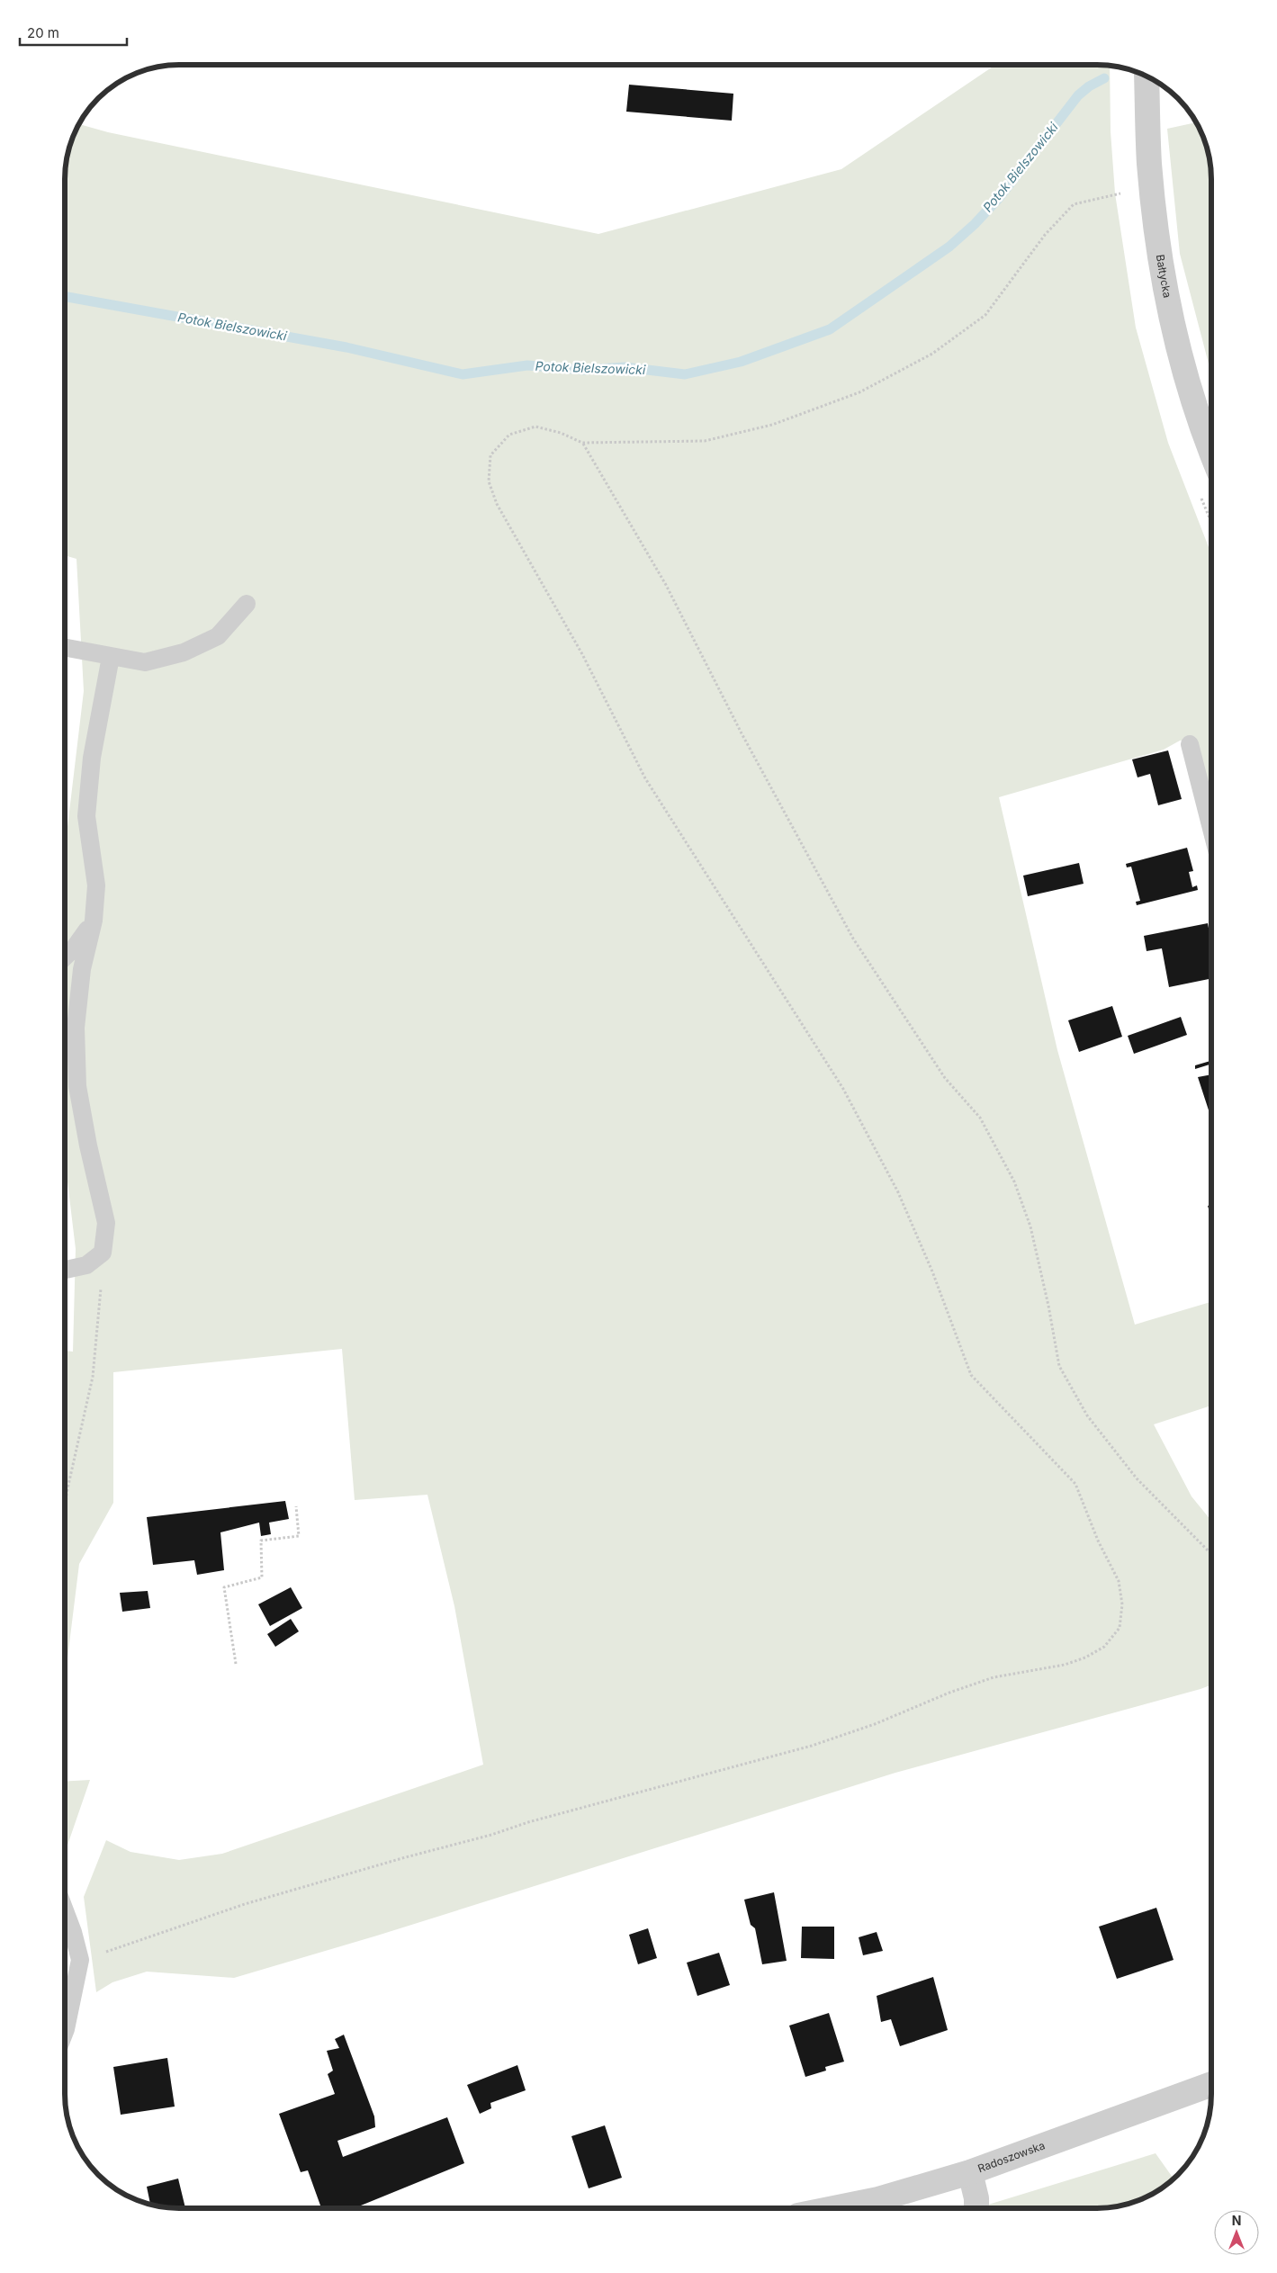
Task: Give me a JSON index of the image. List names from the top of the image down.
{
  "streets": {
    "street": ["Bałtycka", "Radoszowska"]
  },
  "water": ["Potok Bielszowicki"],
  "scale_bar": "20 m",
  "north": "top"
}
